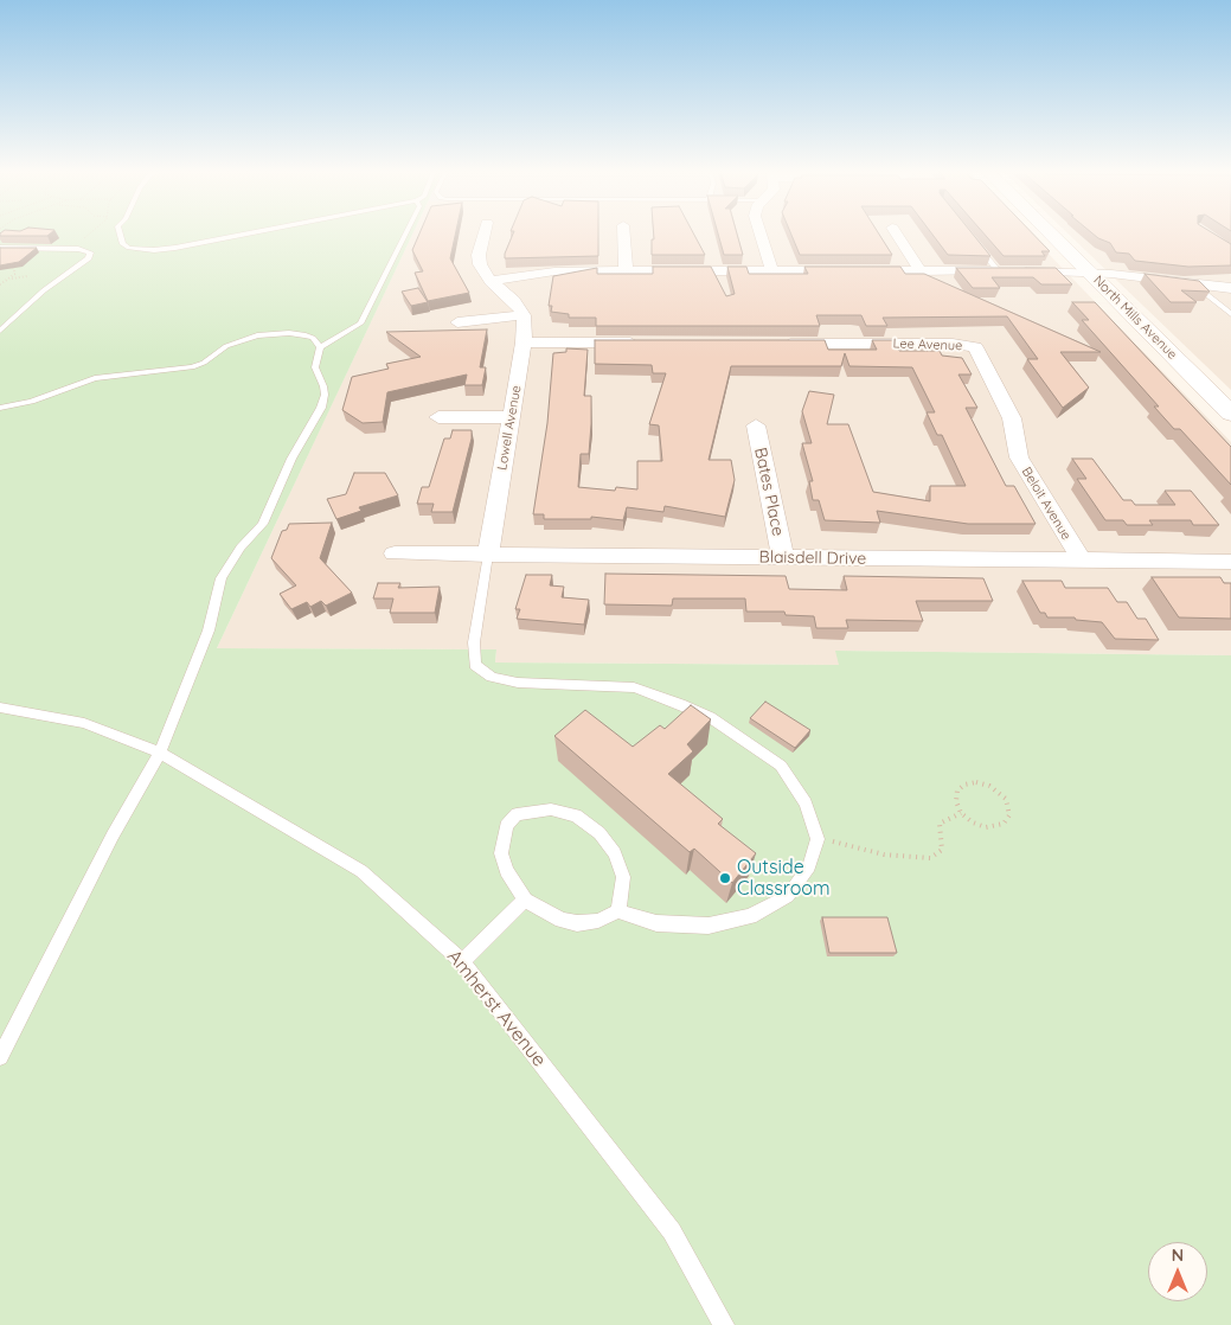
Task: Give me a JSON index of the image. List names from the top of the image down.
{
  "streets": {
    "main road": ["North Mills Avenue"],
    "street": [
      "Lee Avenue",
      "Lowell Avenue",
      "Bates Place",
      "Beloit Avenue",
      "Blaisdell Drive"
    ],
    "lane": ["Amherst Avenue"]
  },
  "crossings": [
    ["Lee Avenue", "Beloit Avenue"],
    ["Lowell Avenue", "Blaisdell Drive"],
    ["Bates Place", "Blaisdell Drive"],
    ["Beloit Avenue", "Blaisdell Drive"]
  ],
  "places": ["Outside Classroom"],
  "north": "top"
}
